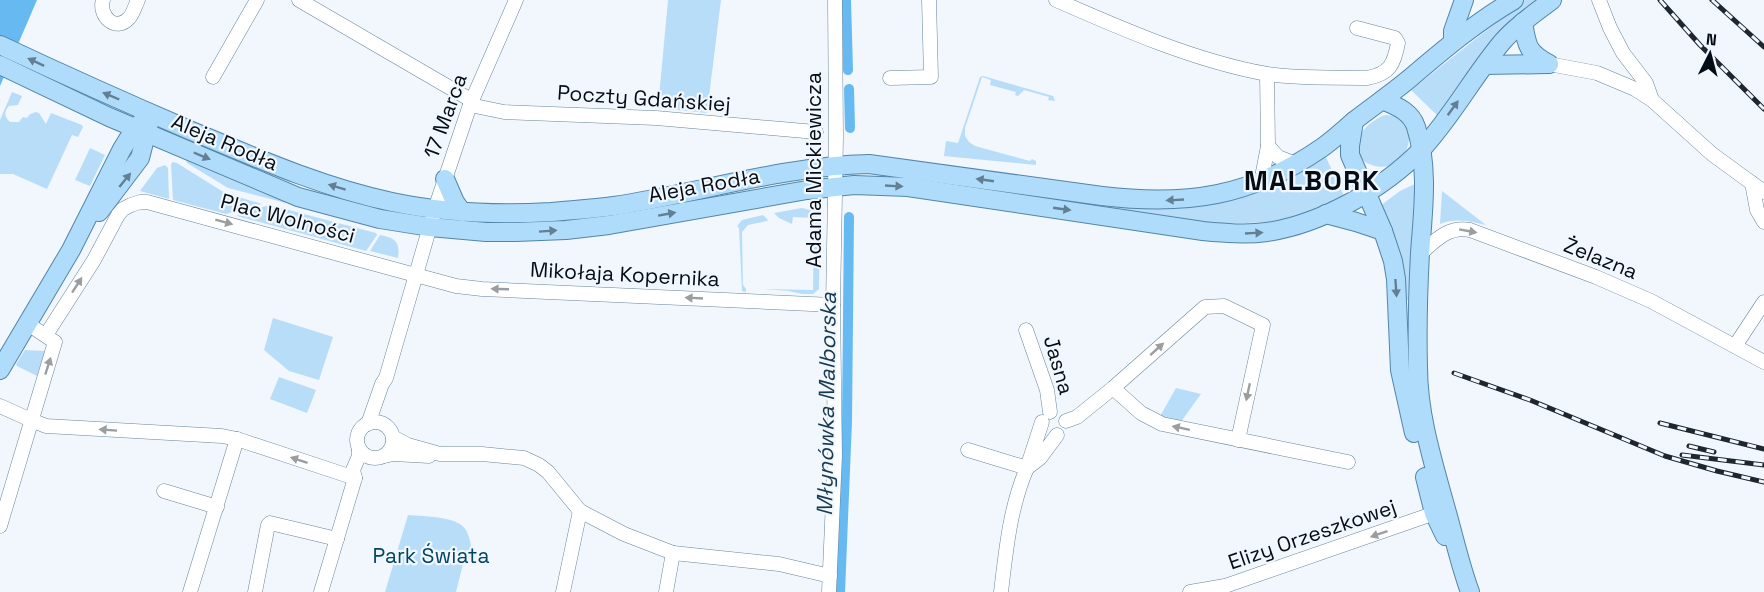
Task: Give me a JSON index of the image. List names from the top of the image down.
{
  "streets": {
    "main road": ["Aleja Rodła"],
    "street": [
      "Poczty Gdańskiej",
      "17 Marca",
      "Adama Mickiewicza",
      "Plac Wolności",
      "Żelazna",
      "Mikołaja Kopernika",
      "Jasna",
      "Elizy Orzeszkowej"
    ]
  },
  "crossings": [
    ["Poczty Gdańskiej", "17 Marca"],
    ["17 Marca", "Aleja Rodła"],
    ["Aleja Rodła", "Adama Mickiewicza"],
    ["Adama Mickiewicza", "Mikołaja Kopernika"],
    ["Plac Wolności", "Mikołaja Kopernika"]
  ],
  "one_way": [
    "Plac Wolności",
    "Żelazna",
    "Mikołaja Kopernika",
    "Elizy Orzeszkowej"
  ],
  "districts": ["MALBORK"],
  "water": ["Młynówka Malborska"],
  "parks": ["Park Świata"],
  "north": "top"
}
